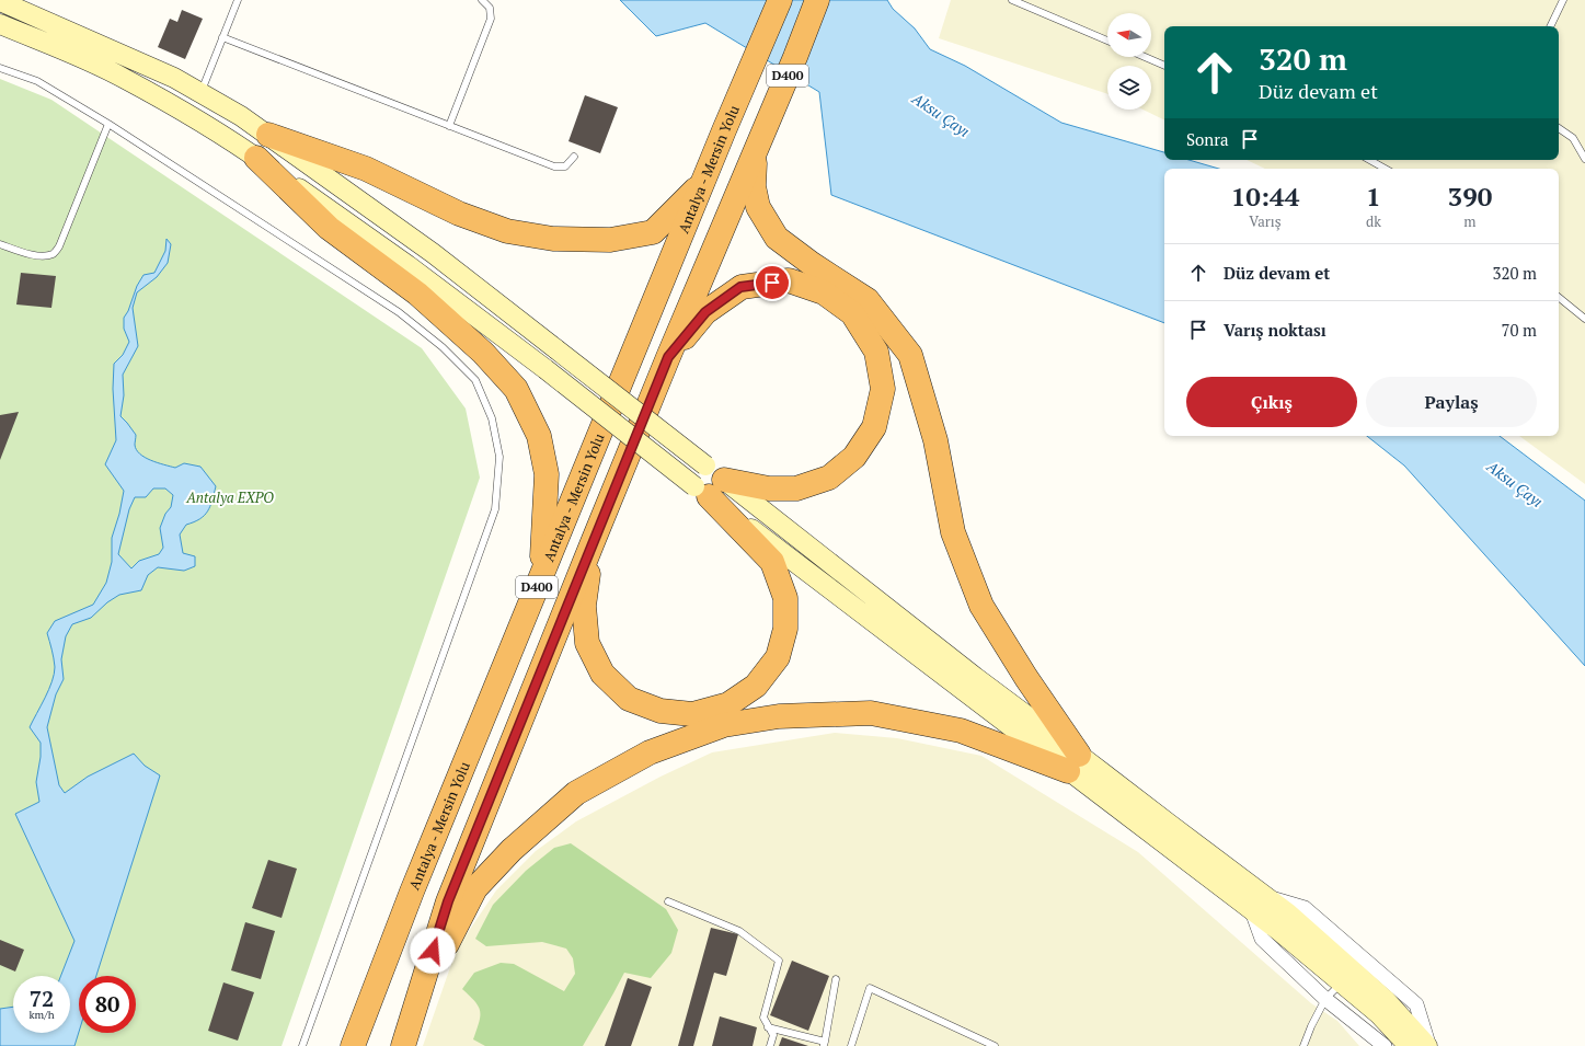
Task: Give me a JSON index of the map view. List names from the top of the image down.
{
  "streets": {
    "highway": ["D400", "Antalya - Mersin Yolu"]
  },
  "water": ["Aksu Çayı"],
  "parks": ["Antalya EXPO"],
  "north": "left",
  "page": {
    "turn": ["320 m", "Düz devam et"],
    "then": "Sonra",
    "eta": [
      "10:44",
      "Varış",
      "1",
      "dk",
      "390",
      "m"
    ],
    "list": [
      {
        "name": "Düz devam et",
        "value": "320 m"
      },
      {
        "name": "Varış noktası",
        "value": "70 m"
      }
    ],
    "buttons": ["Çıkış", "Paylaş"],
    "speed": "72 km/h",
    "limit": "80"
  }
}
